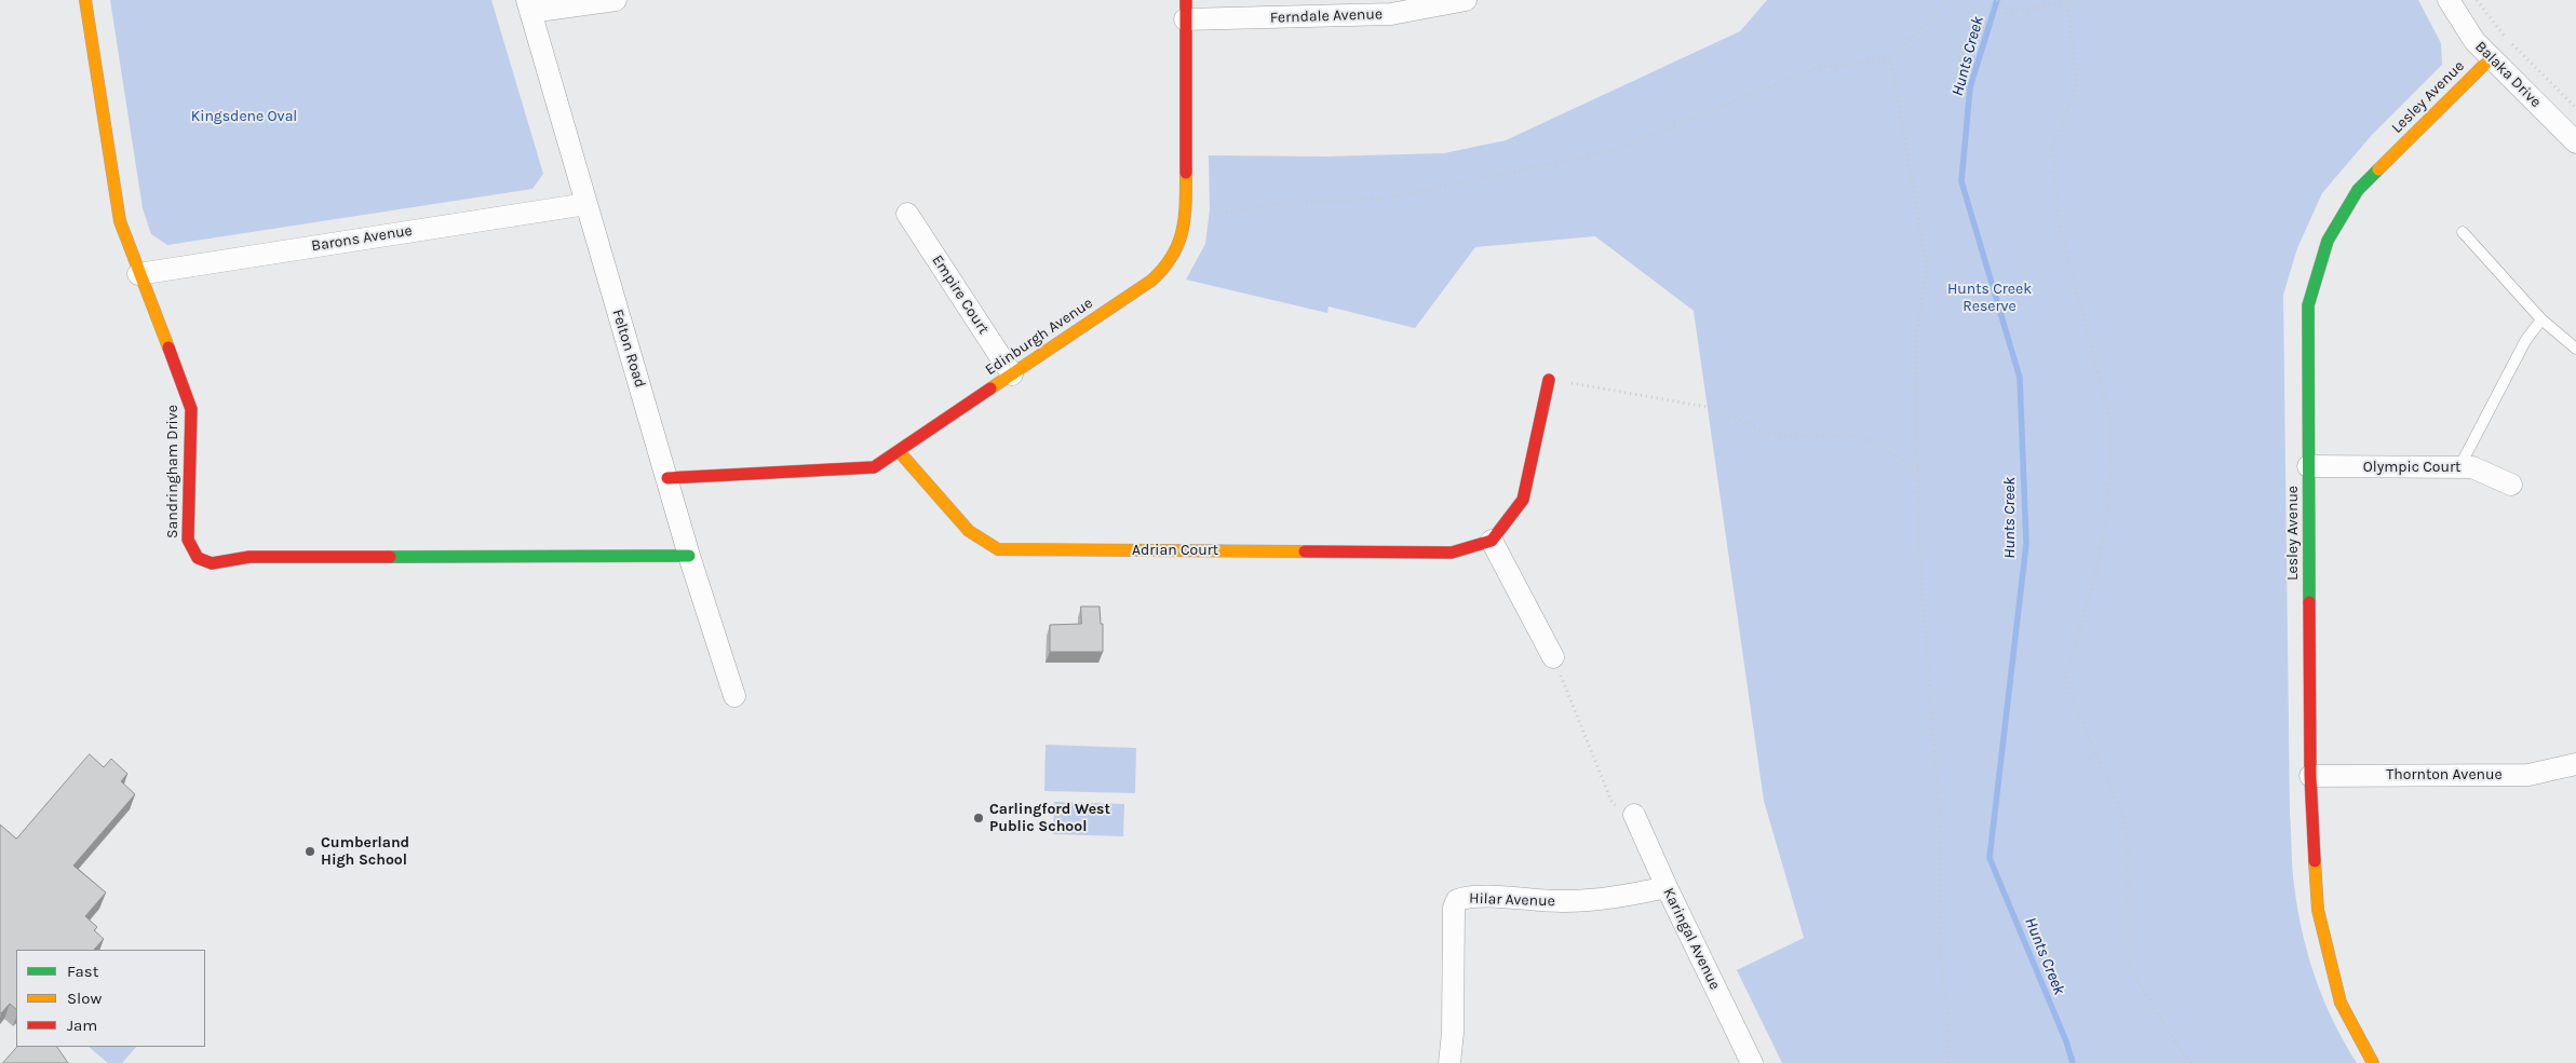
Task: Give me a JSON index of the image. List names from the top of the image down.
{
  "streets": {
    "street": [
      "Ferndale Avenue",
      "Balaka Drive",
      "Lesley Avenue",
      "Barons Avenue",
      "Empire Court",
      "Edinburgh Avenue",
      "Felton Road",
      "Olympic Court",
      "Sandringham Drive",
      "Adrian Court",
      "Thornton Avenue",
      "Hilar Avenue",
      "Karingal Avenue"
    ]
  },
  "crossings": [
    ["Ferndale Avenue", "Edinburgh Avenue"],
    ["Balaka Drive", "Lesley Avenue"],
    ["Lesley Avenue", "Olympic Court"],
    ["Lesley Avenue", "Thornton Avenue"],
    ["Barons Avenue", "Felton Road"],
    ["Barons Avenue", "Sandringham Drive"],
    ["Empire Court", "Edinburgh Avenue"],
    ["Edinburgh Avenue", "Felton Road"],
    ["Edinburgh Avenue", "Adrian Court"],
    ["Felton Road", "Sandringham Drive"],
    ["Hilar Avenue", "Karingal Avenue"]
  ],
  "water": ["Hunts Creek"],
  "parks": ["Kingsdene Oval", "Hunts Creek Reserve"],
  "places": ["Carlingford West Public School", "Cumberland High School"],
  "legend": ["Fast", "Slow", "Jam"]
}
